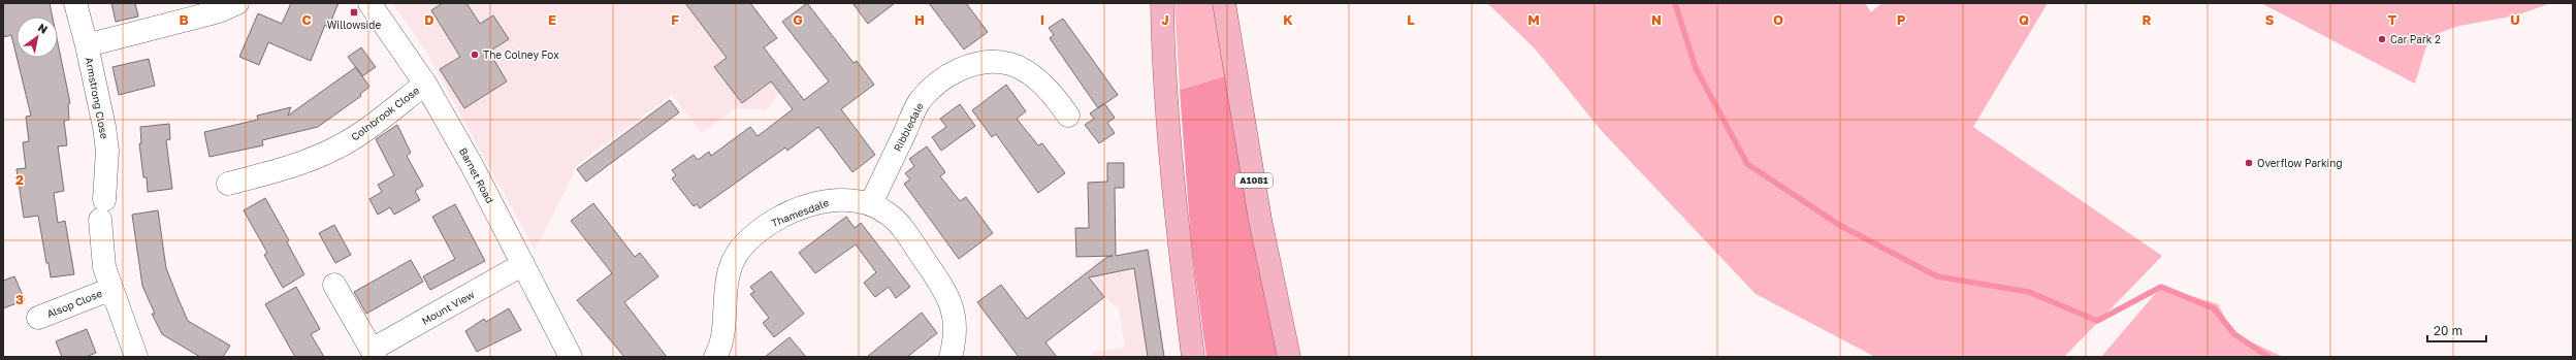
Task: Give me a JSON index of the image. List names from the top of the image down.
{
  "streets": {
    "main road": ["A1081"],
    "street": [
      "Armstrong Close",
      "Colnbrook Close",
      "Ribbledale",
      "Barnet Road",
      "Thamesdale",
      "Alsop Close",
      "Mount View"
    ]
  },
  "crossings": [
    ["Armstrong Close", "Alsop Close"],
    ["Colnbrook Close", "Barnet Road"],
    ["Ribbledale", "Thamesdale"],
    ["Barnet Road", "Mount View"]
  ],
  "places": {
    "transit": ["Willowside"],
    "other": ["Car Park 2", "The Colney Fox", "Overflow Parking"]
  },
  "scale_bar": "20 m",
  "north": "top right",
  "grid": {
    "columns": [
      "B",
      "C",
      "D",
      "E",
      "F",
      "G",
      "H",
      "I",
      "J",
      "K",
      "L",
      "M",
      "N",
      "O",
      "P",
      "Q",
      "R",
      "S",
      "T",
      "U"
    ],
    "rows": ["2", "3"]
  }
}
